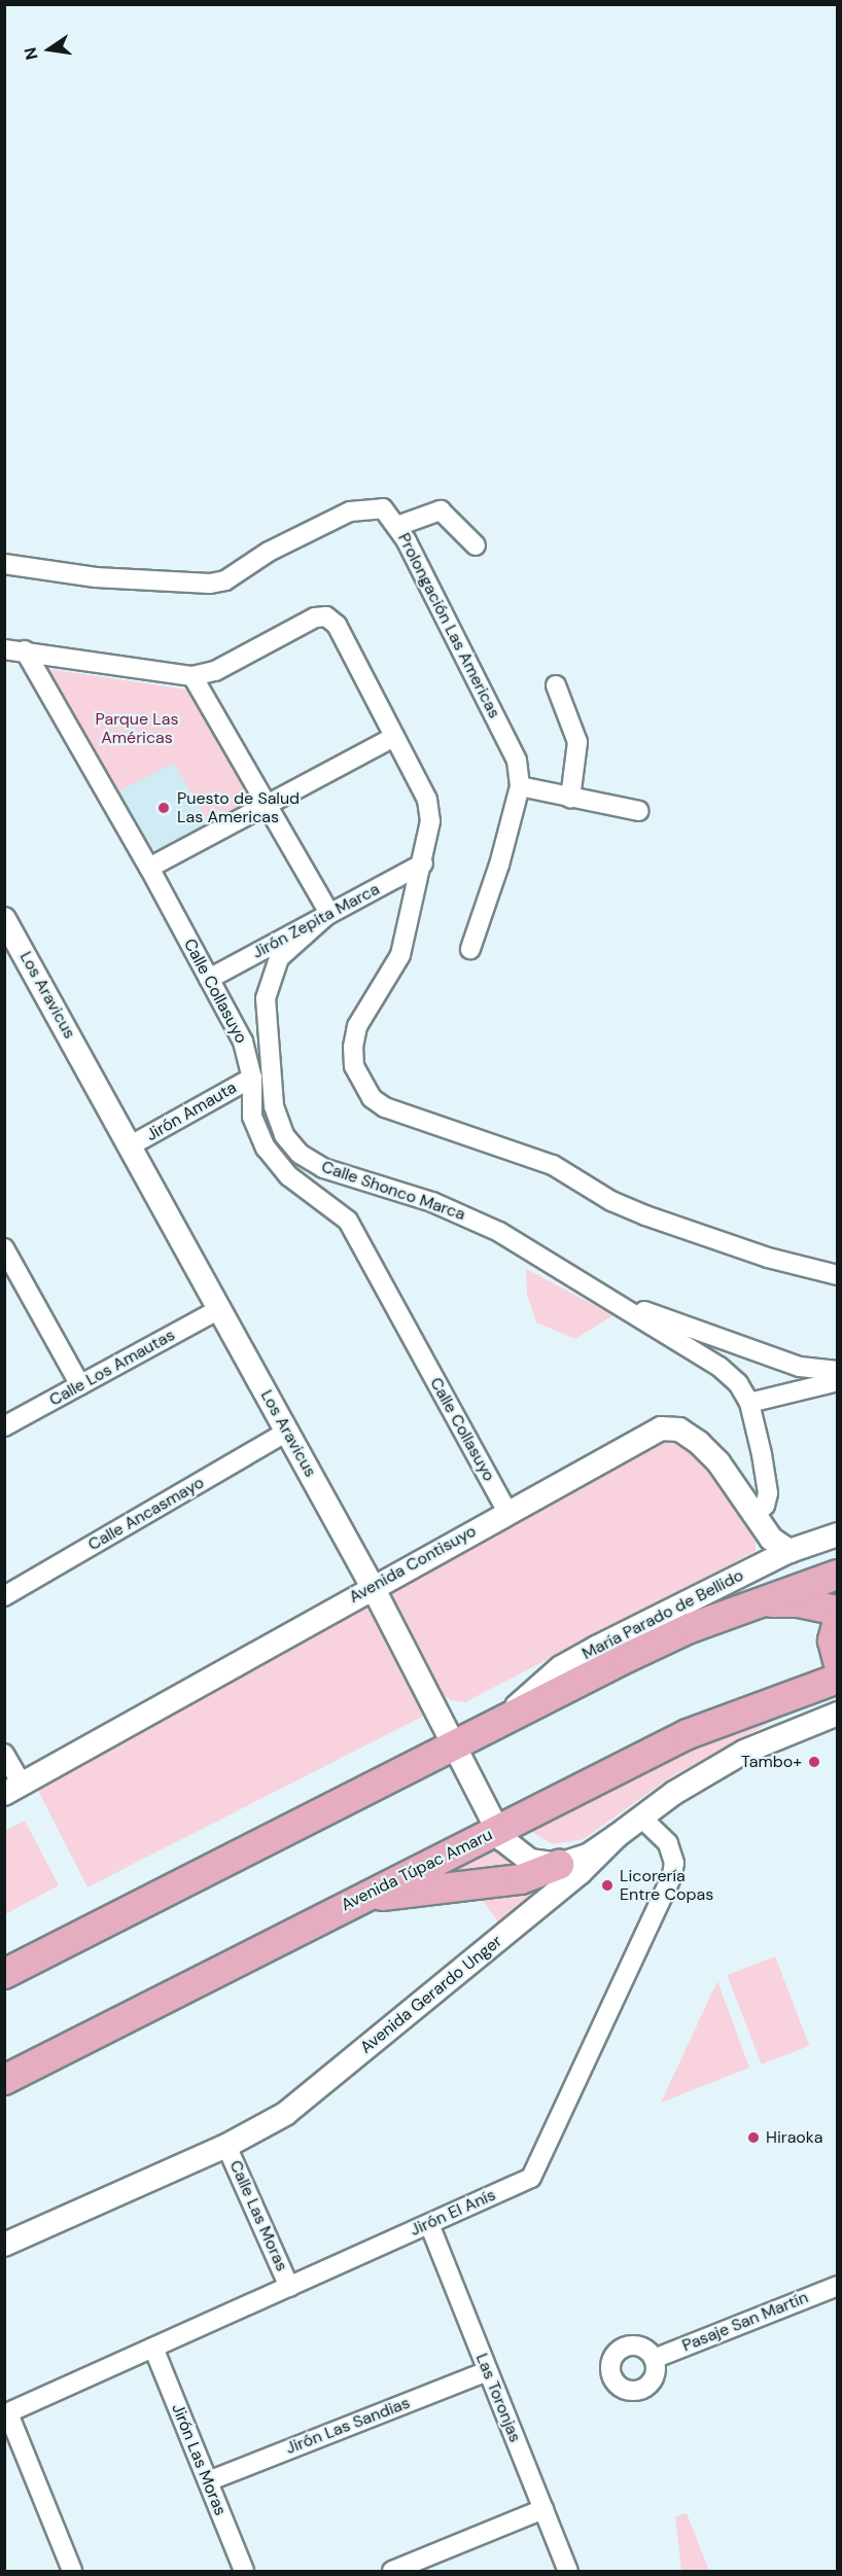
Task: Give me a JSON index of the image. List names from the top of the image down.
{
  "streets": {
    "main road": ["Avenida Túpac Amaru"],
    "street": [
      "Prolongación Las Americas",
      "Jirón Zepita Marca",
      "Calle Collasuyo",
      "Los Aravicus",
      "Jirón Amauta",
      "Calle Shonco Marca",
      "Calle Los Amautas",
      "Calle Ancasmayo",
      "Avenida Contisuyo",
      "María Parado de Bellido",
      "Avenida Gerardo Unger",
      "Jirón El Anís",
      "Calle Las Moras",
      "Pasaje San Martín",
      "Las Toronjas",
      "Jirón Las Sandias",
      "Jirón Las Moras"
    ]
  },
  "crossings": [
    ["Jirón Zepita Marca", "Calle Collasuyo"],
    ["Jirón Zepita Marca", "Calle Shonco Marca"],
    ["Calle Collasuyo", "Jirón Amauta"],
    ["Calle Collasuyo", "Avenida Contisuyo"],
    ["Los Aravicus", "Jirón Amauta"],
    ["Los Aravicus", "Calle Los Amautas"],
    ["Los Aravicus", "Calle Ancasmayo"],
    ["Los Aravicus", "Avenida Contisuyo"],
    ["Los Aravicus", "Avenida Túpac Amaru"],
    ["Los Aravicus", "Avenida Gerardo Unger"],
    ["Calle Shonco Marca", "Avenida Contisuyo"],
    ["Avenida Contisuyo", "María Parado de Bellido"],
    ["Avenida Gerardo Unger", "Jirón El Anís"],
    ["Avenida Gerardo Unger", "Calle Las Moras"],
    ["Jirón El Anís", "Calle Las Moras"],
    ["Jirón El Anís", "Las Toronjas"],
    ["Jirón El Anís", "Jirón Las Moras"],
    ["Las Toronjas", "Jirón Las Sandias"],
    ["Jirón Las Sandias", "Jirón Las Moras"]
  ],
  "parks": ["Parque Las Américas"],
  "places": [
    "Puesto de Salud Las Americas",
    "Tambo+",
    "Licorería Entre Copas",
    "Hiraoka"
  ],
  "north": "left"
}
